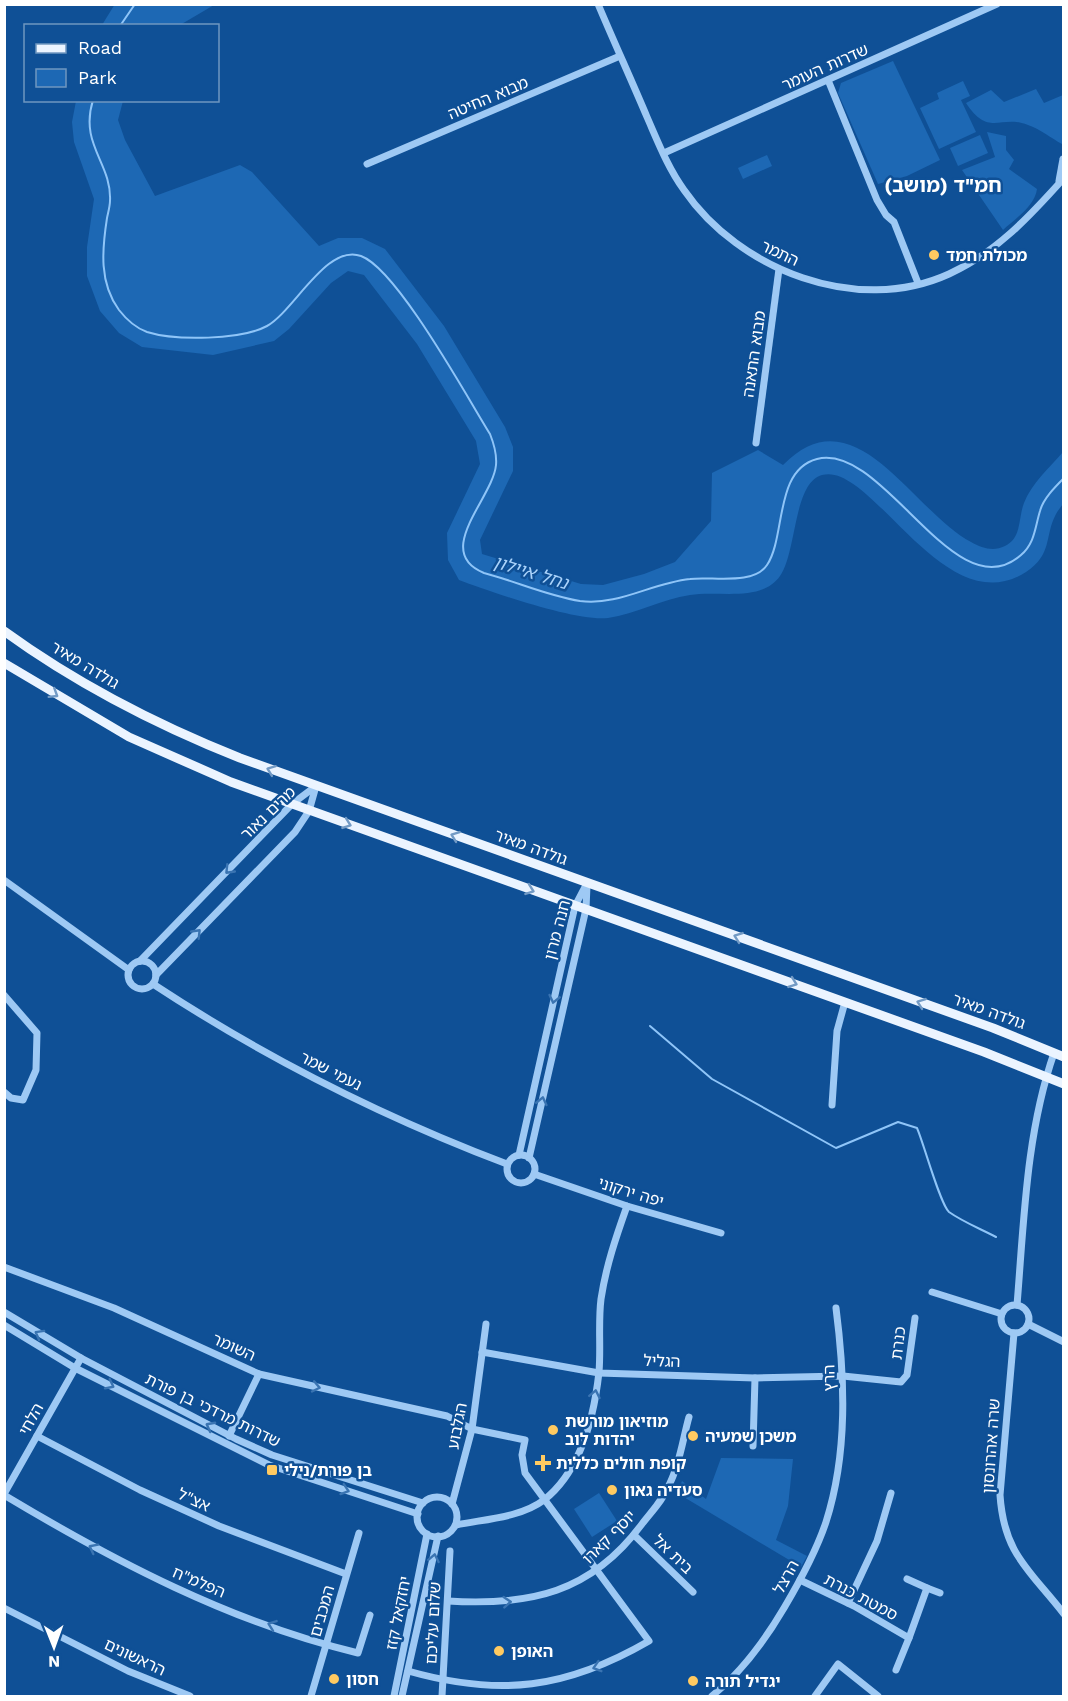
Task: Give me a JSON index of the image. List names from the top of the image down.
{
  "streets": {
    "main road": ["גולדה מאיר"],
    "street": [
      "שדרות העומר",
      "מבוא החיטה",
      "התמר",
      "מבוא התאנה",
      "מרים נאור",
      "חנה מרון",
      "נעמי שמר",
      "יפה ירקוני",
      "כנרת",
      "השומר",
      "הגליל",
      "הרץ",
      "שדרות מרדכי בן פורת",
      "הלחי",
      "הגלבוע",
      "שרה אהרונסון",
      "אצ\"ל",
      "יוסף קארו",
      "בית אל",
      "הרצל",
      "הפלמ\"ח",
      "סמטת כנרת",
      "המכבים",
      "יחזקאל קזז",
      "שלום עליכם",
      "הראשונים"
    ]
  },
  "crossings": [
    ["שדרות העומר", "התמר"],
    ["מבוא החיטה", "התמר"],
    ["התמר", "מבוא התאנה"],
    ["גולדה מאיר", "מרים נאור"],
    ["גולדה מאיר", "חנה מרון"],
    ["מרים נאור", "נעמי שמר"],
    ["חנה מרון", "נעמי שמר"],
    ["חנה מרון", "יפה ירקוני"],
    ["נעמי שמר", "יפה ירקוני"],
    ["כנרת", "הגליל"],
    ["כנרת", "הרץ"],
    ["השומר", "הגלבוע"],
    ["הגליל", "הרץ"],
    ["הגליל", "הגלבוע"],
    ["הרץ", "הרצל"],
    ["שדרות מרדכי בן פורת", "הלחי"],
    ["שדרות מרדכי בן פורת", "הגלבוע"],
    ["שדרות מרדכי בן פורת", "יחזקאל קזז"],
    ["הלחי", "אצ\"ל"],
    ["הלחי", "הפלמ\"ח"],
    ["הגלבוע", "יחזקאל קזז"],
    ["אצ\"ל", "המכבים"],
    ["יוסף קארו", "בית אל"],
    ["יוסף קארו", "שלום עליכם"],
    ["הרצל", "סמטת כנרת"],
    ["הפלמ\"ח", "המכבים"]
  ],
  "one_way": ["השומר", "יוסף קארו", "הפלמ\"ח"],
  "districts": ["חמ\"ד (מושב)"],
  "water": ["נחל איילון"],
  "places": {
    "other": [
      "מכולת חמד",
      "מוזיאון מורשת יהדות לוב",
      "משכן שמעיה",
      "סעדיה גאון",
      "האופן",
      "חסון",
      "יגדיל תורה"
    ],
    "health": ["קופת חולים כללית"],
    "transit": ["בן פורת/נילי"]
  },
  "legend": ["Road", "Park"],
  "north": "bottom"
}
